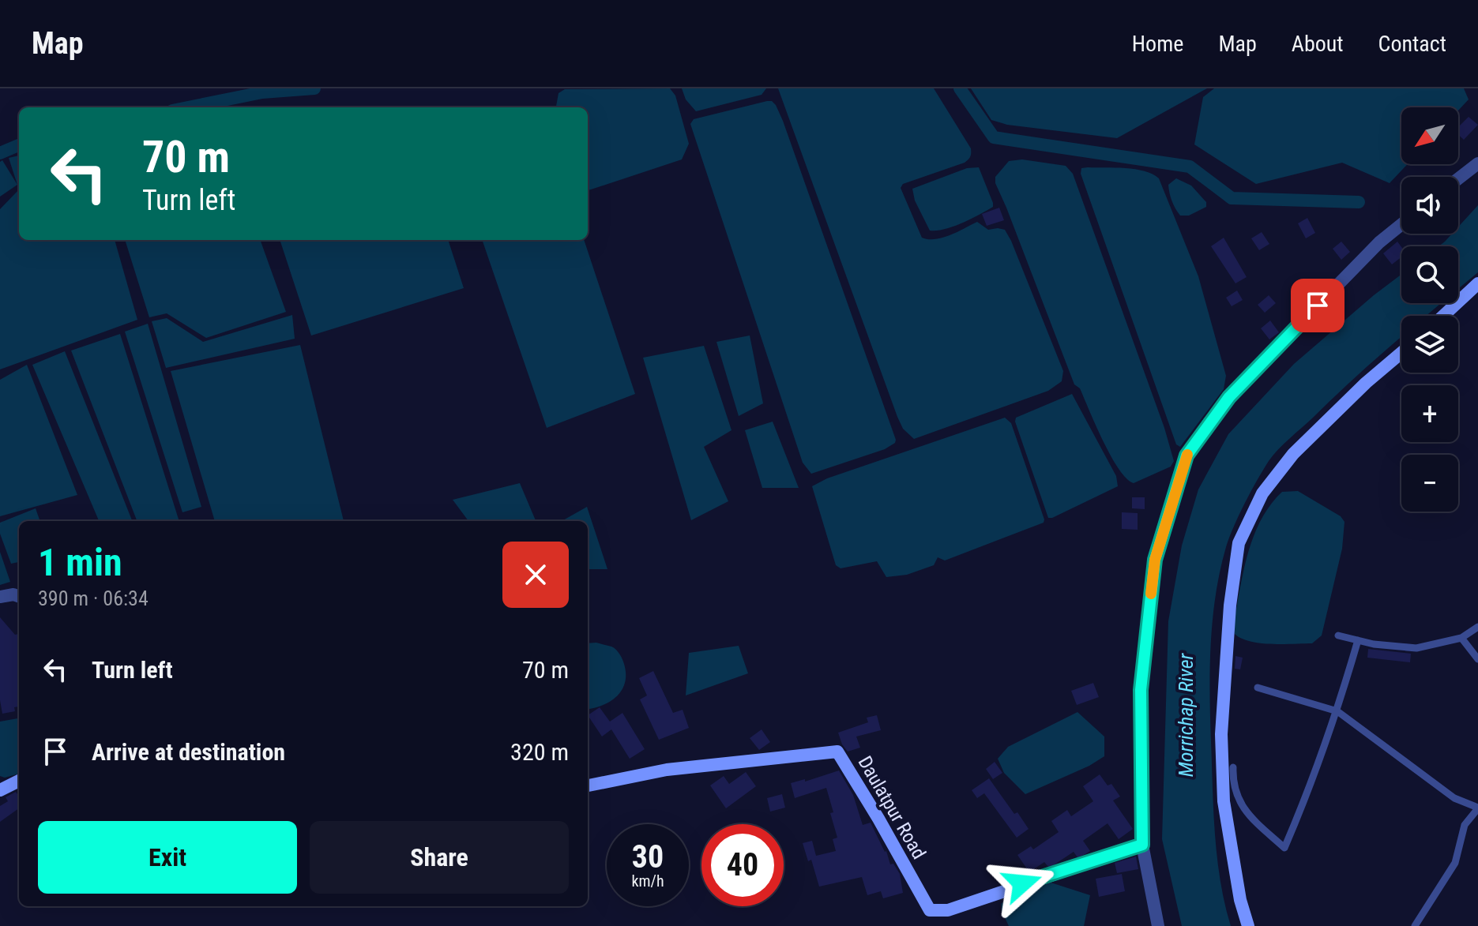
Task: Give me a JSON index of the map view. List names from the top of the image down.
{
  "streets": {
    "street": ["Daulatpur Road"]
  },
  "water": ["Morrichap River"],
  "north": "bottom left",
  "page": {
    "header": "Map",
    "nav": [
      "Home",
      "Map",
      "About",
      "Contact"
    ],
    "map_buttons": ["+", "−"],
    "turn": ["70 m", "Turn left"],
    "heading": ["1 min", "390 m · 06:34"],
    "list": [
      {
        "name": "Turn left",
        "value": "70 m"
      },
      {
        "name": "Arrive at destination",
        "value": "320 m"
      }
    ],
    "buttons": ["Exit", "Share"],
    "speed": "30 km/h",
    "limit": "40"
  }
}
